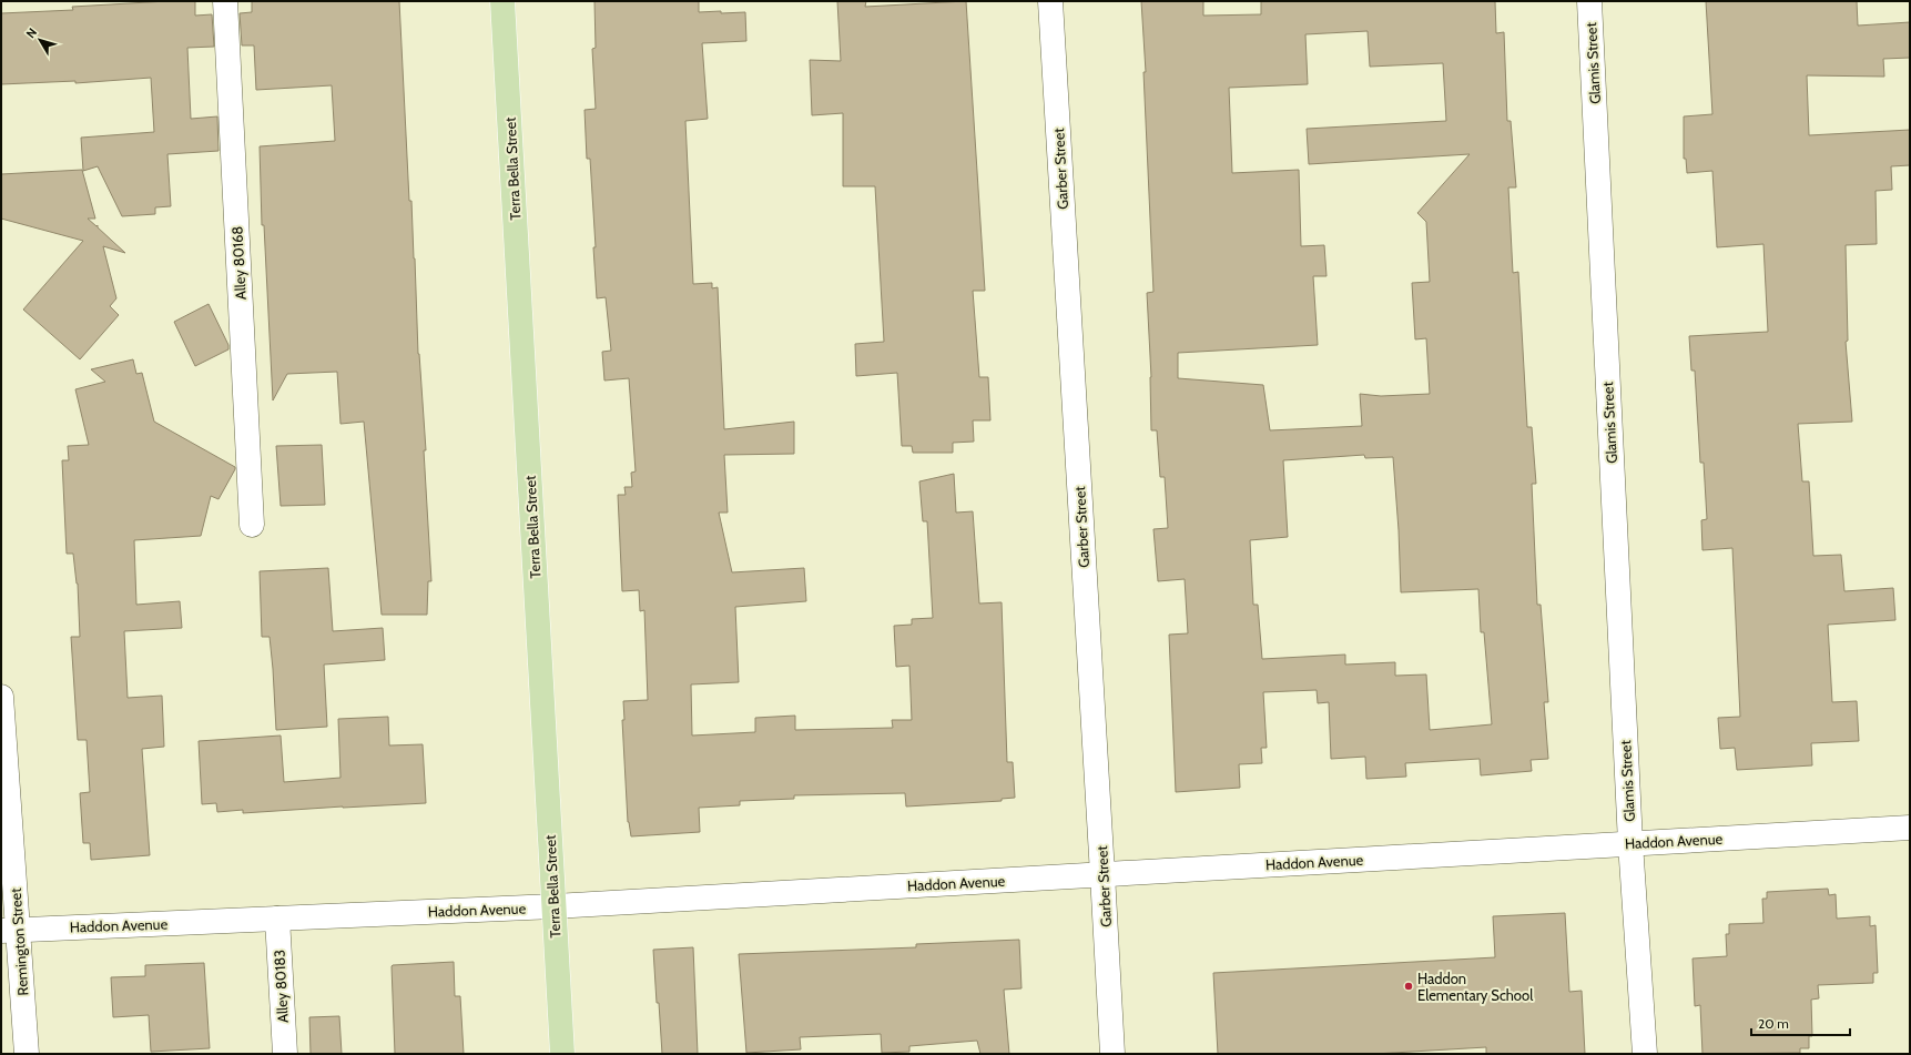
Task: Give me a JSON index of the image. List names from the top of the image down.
{
  "streets": {
    "main road": ["Terra Bella Street"],
    "street": [
      "Glamis Street",
      "Garber Street",
      "Alley 80168",
      "Haddon Avenue",
      "Remington Street",
      "Alley 80183"
    ]
  },
  "crossings": [
    ["Glamis Street", "Haddon Avenue"],
    ["Terra Bella Street", "Haddon Avenue"],
    ["Garber Street", "Haddon Avenue"],
    ["Haddon Avenue", "Remington Street"],
    ["Haddon Avenue", "Alley 80183"]
  ],
  "places": ["Haddon Elementary School"],
  "scale_bar": "20 m",
  "north": "top left"
}
